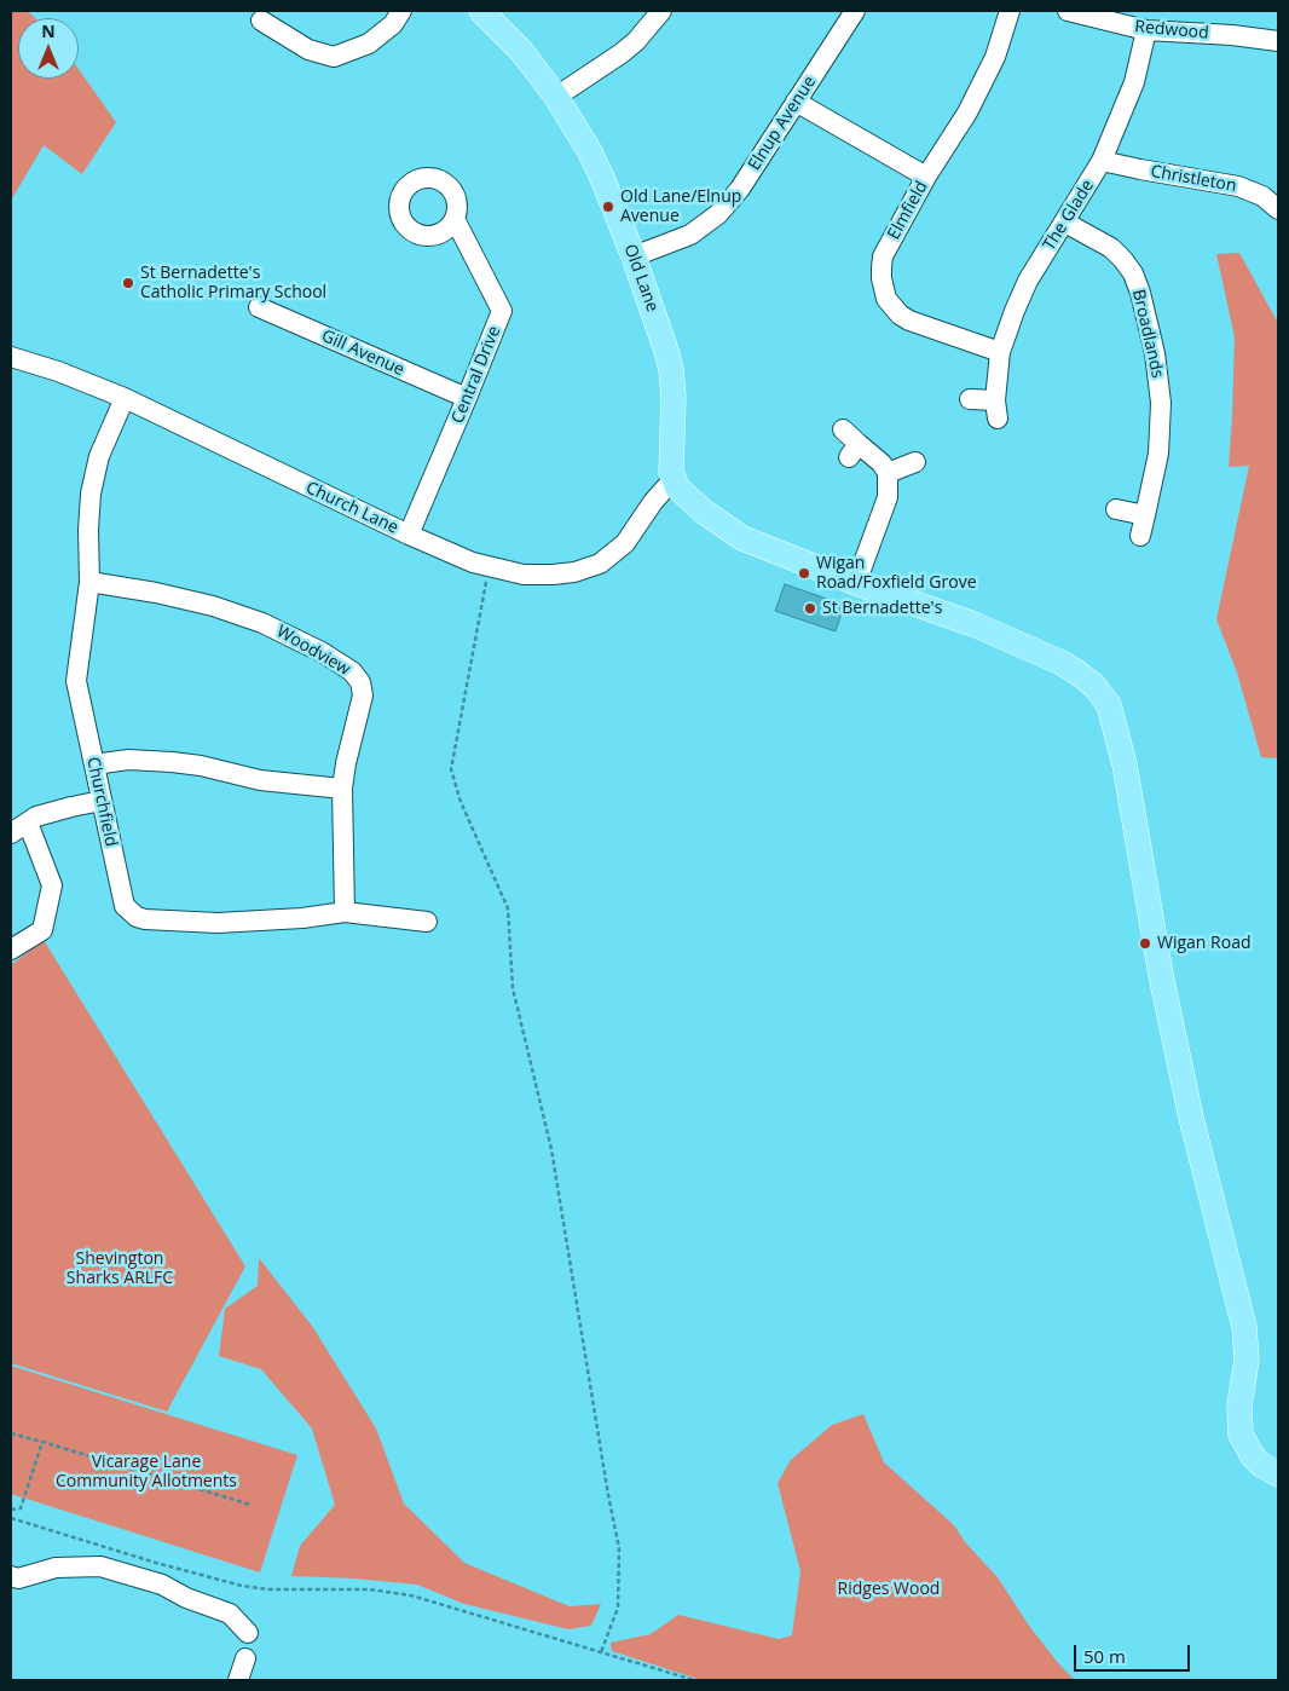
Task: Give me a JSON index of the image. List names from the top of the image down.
{
  "streets": {
    "main road": ["Old Lane"],
    "street": [
      "Redwood",
      "Elnup Avenue",
      "Christleton",
      "Elmfield",
      "The Glade",
      "Broadlands",
      "Gill Avenue",
      "Central Drive",
      "Church Lane",
      "Woodview",
      "Churchfield"
    ]
  },
  "crossings": [
    ["Redwood", "The Glade"],
    ["Elnup Avenue", "Old Lane"],
    ["Christleton", "The Glade"],
    ["Elmfield", "The Glade"],
    ["The Glade", "Broadlands"],
    ["Old Lane", "Church Lane"],
    ["Gill Avenue", "Central Drive"],
    ["Central Drive", "Church Lane"],
    ["Church Lane", "Churchfield"],
    ["Woodview", "Churchfield"]
  ],
  "parks": ["Shevington Sharks ARLFC", "Vicarage Lane Community Allotments", "Ridges Wood"],
  "places": [
    "Old Lane/Elnup Avenue",
    "St Bernadette's Catholic Primary School",
    "Wigan Road/Foxfield Grove",
    "St Bernadette's",
    "Wigan Road"
  ],
  "scale_bar": "50 m",
  "north": "top"
}
